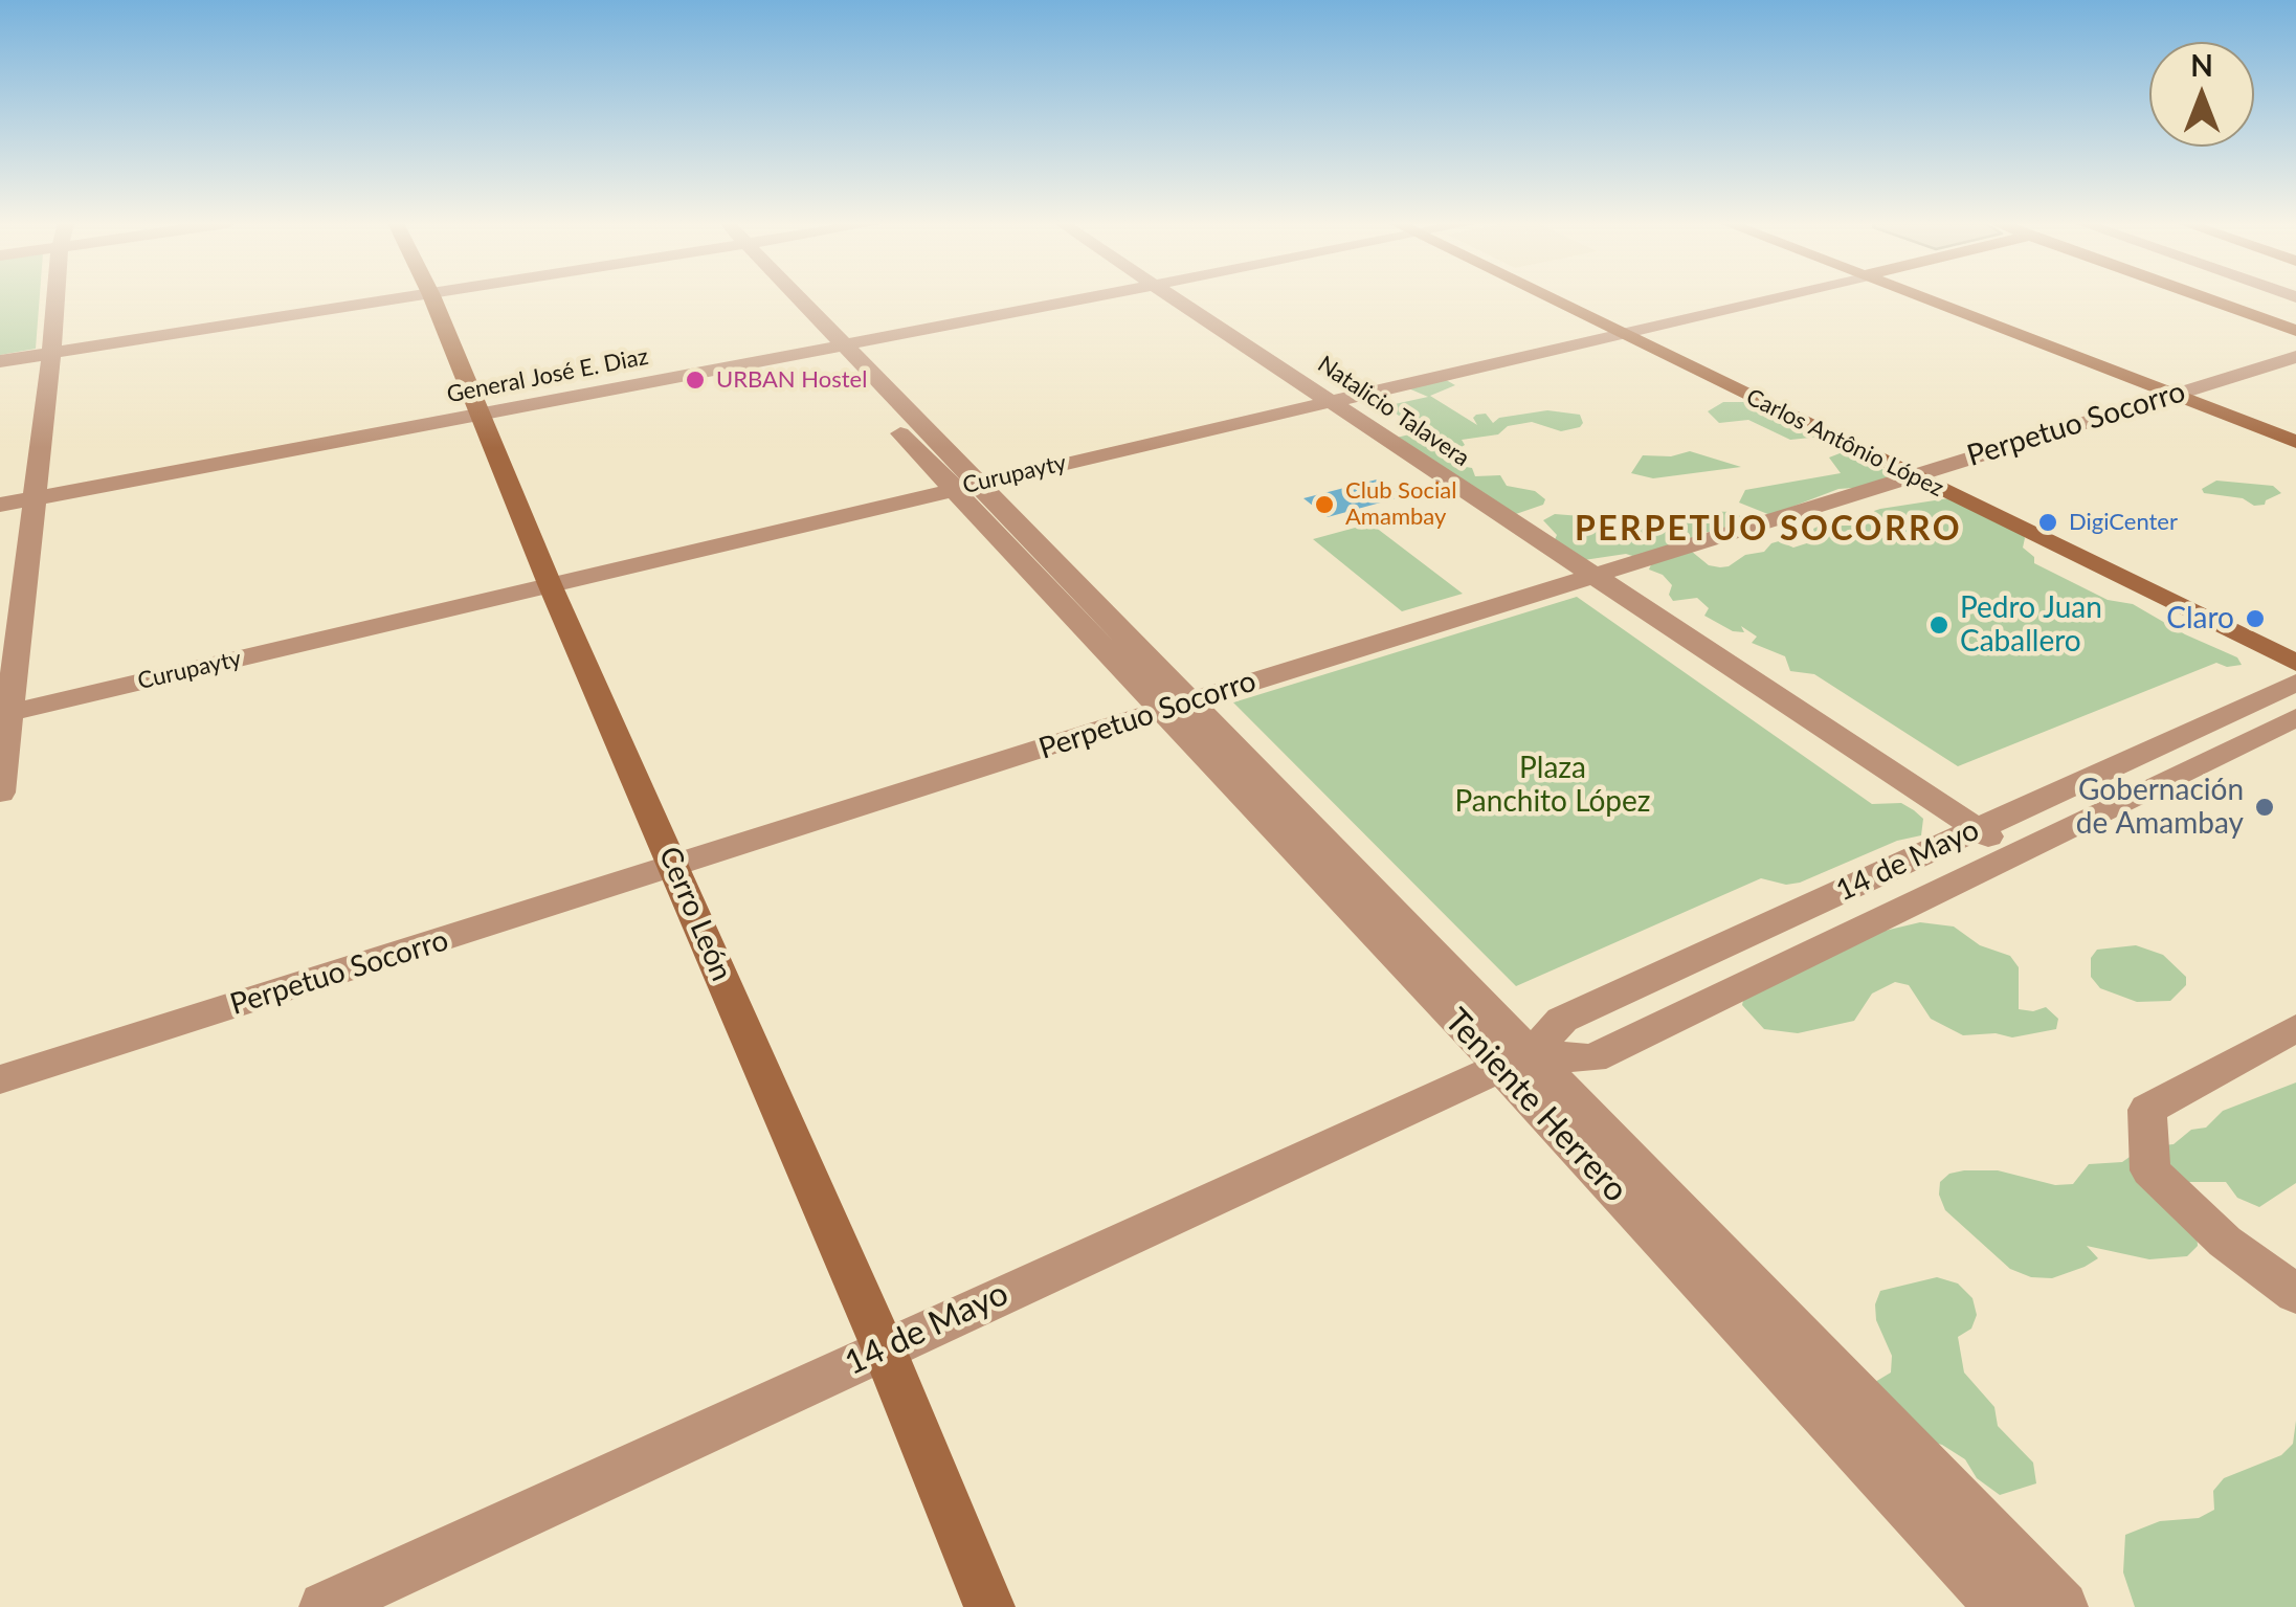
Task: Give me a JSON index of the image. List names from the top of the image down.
{
  "streets": {
    "street": [
      "General José E. Diaz",
      "Natalicio Talavera",
      "Perpetuo Socorro",
      "Carlos Antônio López",
      "Curupayty",
      "14 de Mayo",
      "Cerro León",
      "Teniente Herrero"
    ]
  },
  "crossings": [
    ["General José E. Diaz", "Cerro León"],
    ["General José E. Diaz", "Teniente Herrero"],
    ["Natalicio Talavera", "Perpetuo Socorro"],
    ["Natalicio Talavera", "Curupayty"],
    ["Natalicio Talavera", "14 de Mayo"],
    ["Perpetuo Socorro", "Carlos Antônio López"],
    ["Perpetuo Socorro", "Cerro León"],
    ["Perpetuo Socorro", "Teniente Herrero"],
    ["Carlos Antônio López", "Curupayty"],
    ["Curupayty", "Cerro León"],
    ["Curupayty", "Teniente Herrero"],
    ["14 de Mayo", "Cerro León"],
    ["14 de Mayo", "Teniente Herrero"]
  ],
  "districts": ["PERPETUO SOCORRO"],
  "parks": ["Plaza Panchito López"],
  "places": [
    "URBAN Hostel",
    "Club Social Amambay",
    "DigiCenter",
    "Claro",
    "Pedro Juan Caballero",
    "Gobernación de Amambay"
  ],
  "north": "top"
}
